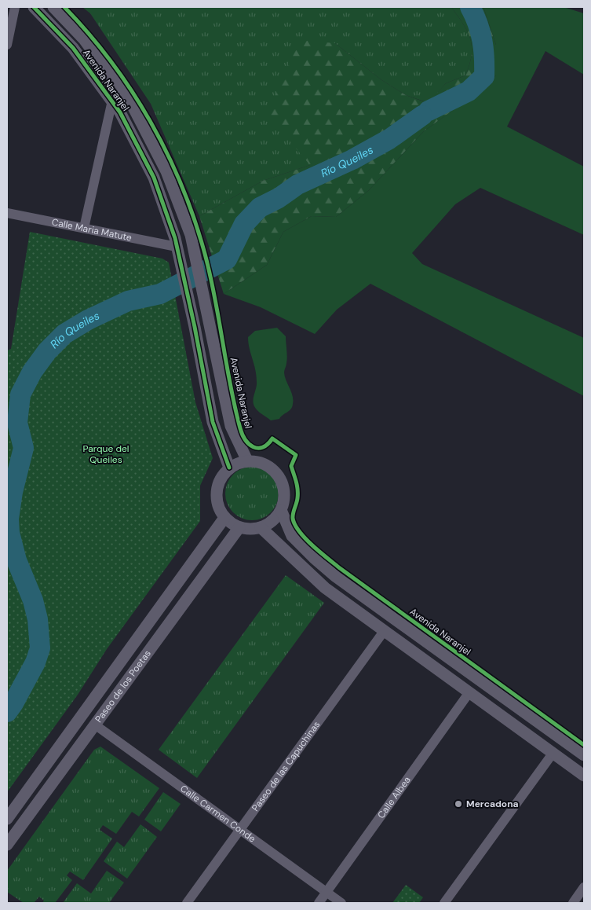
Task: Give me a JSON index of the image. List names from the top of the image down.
{
  "streets": {
    "street": [
      "Avenida Naranjel",
      "Calle Maria Matute",
      "Paseo de los Poetas",
      "Paseo de las Capuchinas",
      "Calle Albea",
      "Calle Carmen Conde"
    ]
  },
  "crossings": [
    ["Avenida Naranjel", "Calle Maria Matute"],
    ["Avenida Naranjel", "Paseo de los Poetas"],
    ["Paseo de los Poetas", "Calle Carmen Conde"],
    ["Paseo de las Capuchinas", "Calle Carmen Conde"],
    ["Calle Albea", "Calle Carmen Conde"]
  ],
  "water": ["Río Queiles"],
  "parks": ["Parque del Queiles"],
  "places": ["Mercadona"]
}
